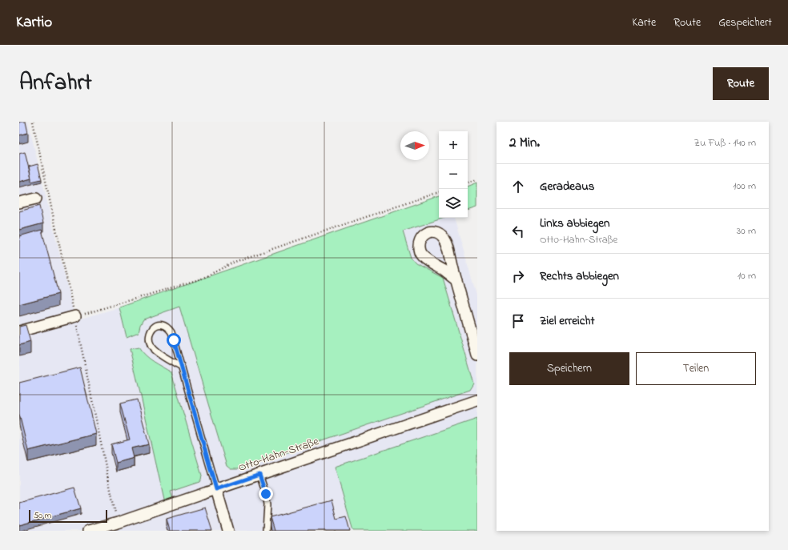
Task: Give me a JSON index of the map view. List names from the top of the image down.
{
  "streets": {
    "street": ["Otto-Hahn-Straße"]
  },
  "scale_bar": "50 m",
  "north": "right",
  "page": {
    "header": "Kartio",
    "nav": ["Karte", "Route", "Gespeichert"],
    "title": "Anfahrt",
    "buttons": [
      "Route",
      ["Speichern", "Teilen"]
    ],
    "heading": ["2 Min.", "Zu Fuß · 140 m"],
    "map_buttons": ["+", "−"],
    "list": [
      ["Geradeaus", "100 m"],
      ["Links abbiegen", "Otto-Hahn-Straße", "30 m"],
      ["Rechts abbiegen", "10 m"],
      "Ziel erreicht"
    ],
    "scale": "50 m"
  }
}
